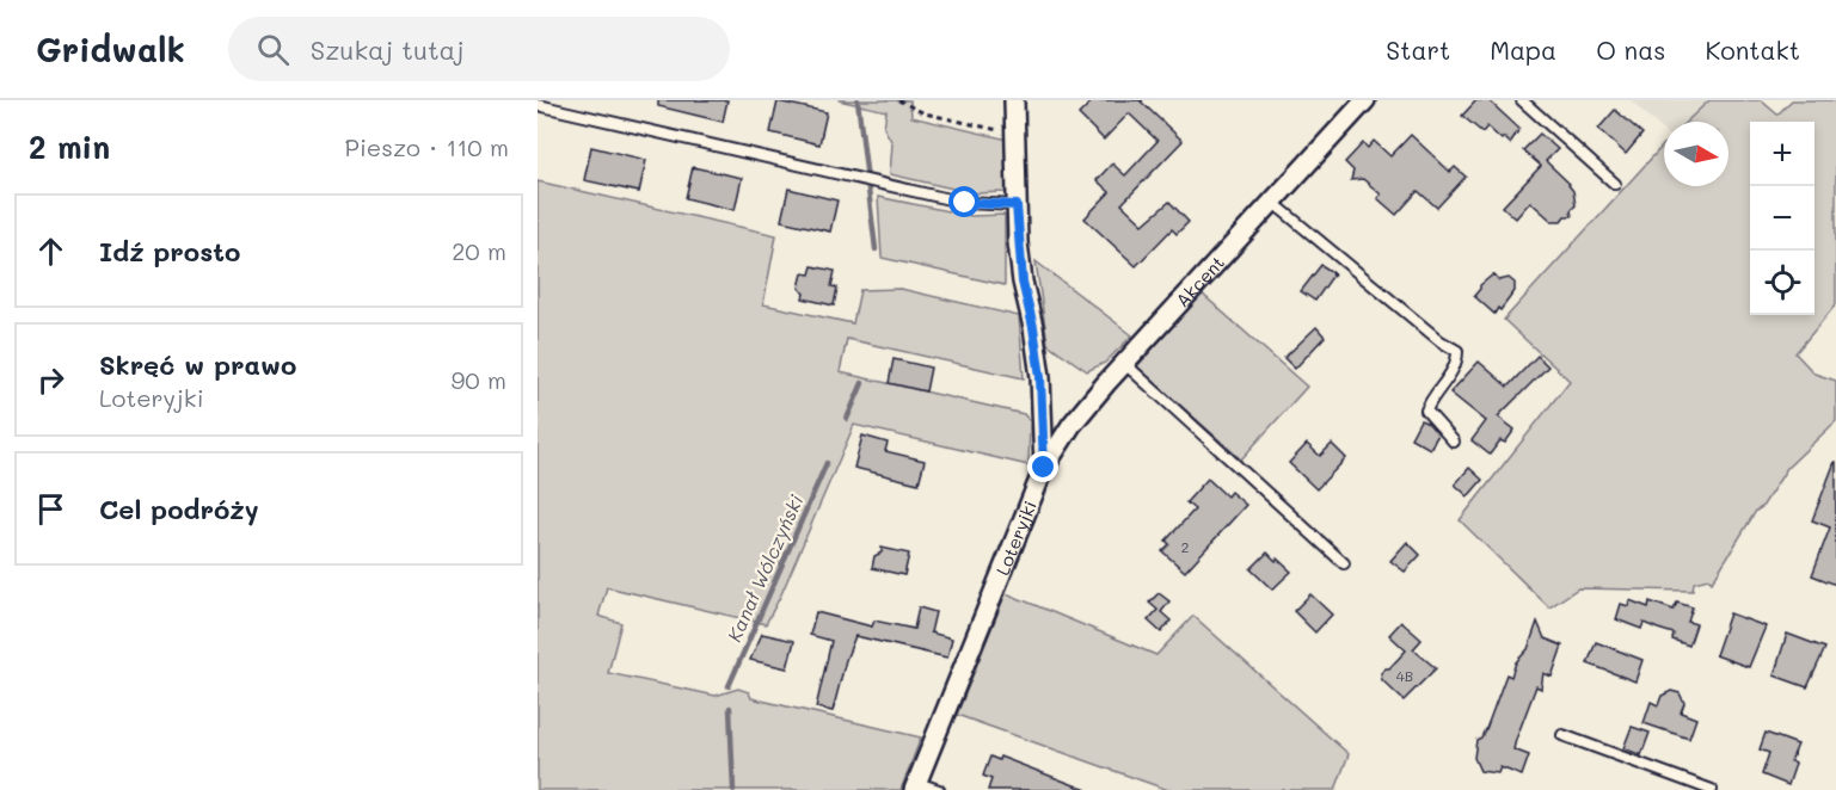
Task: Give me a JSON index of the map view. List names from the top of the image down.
{
  "streets": {
    "street": ["Akcent", "Loteryjki"]
  },
  "crossings": [
    ["Akcent", "Loteryjki"]
  ],
  "water": ["Kanał Wólczyński"],
  "house_numbers": ["2", "4B"],
  "north": "right",
  "page": {
    "header": "Gridwalk",
    "search": "Szukaj tutaj",
    "nav": [
      "Start",
      "Mapa",
      "O nas",
      "Kontakt"
    ],
    "heading": ["2 min", "Pieszo · 110 m"],
    "map_buttons": ["+", "−"],
    "list": [
      ["Idź prosto", "20 m"],
      ["Skręć w prawo", "Loteryjki", "90 m"],
      "Cel podróży"
    ]
  }
}
